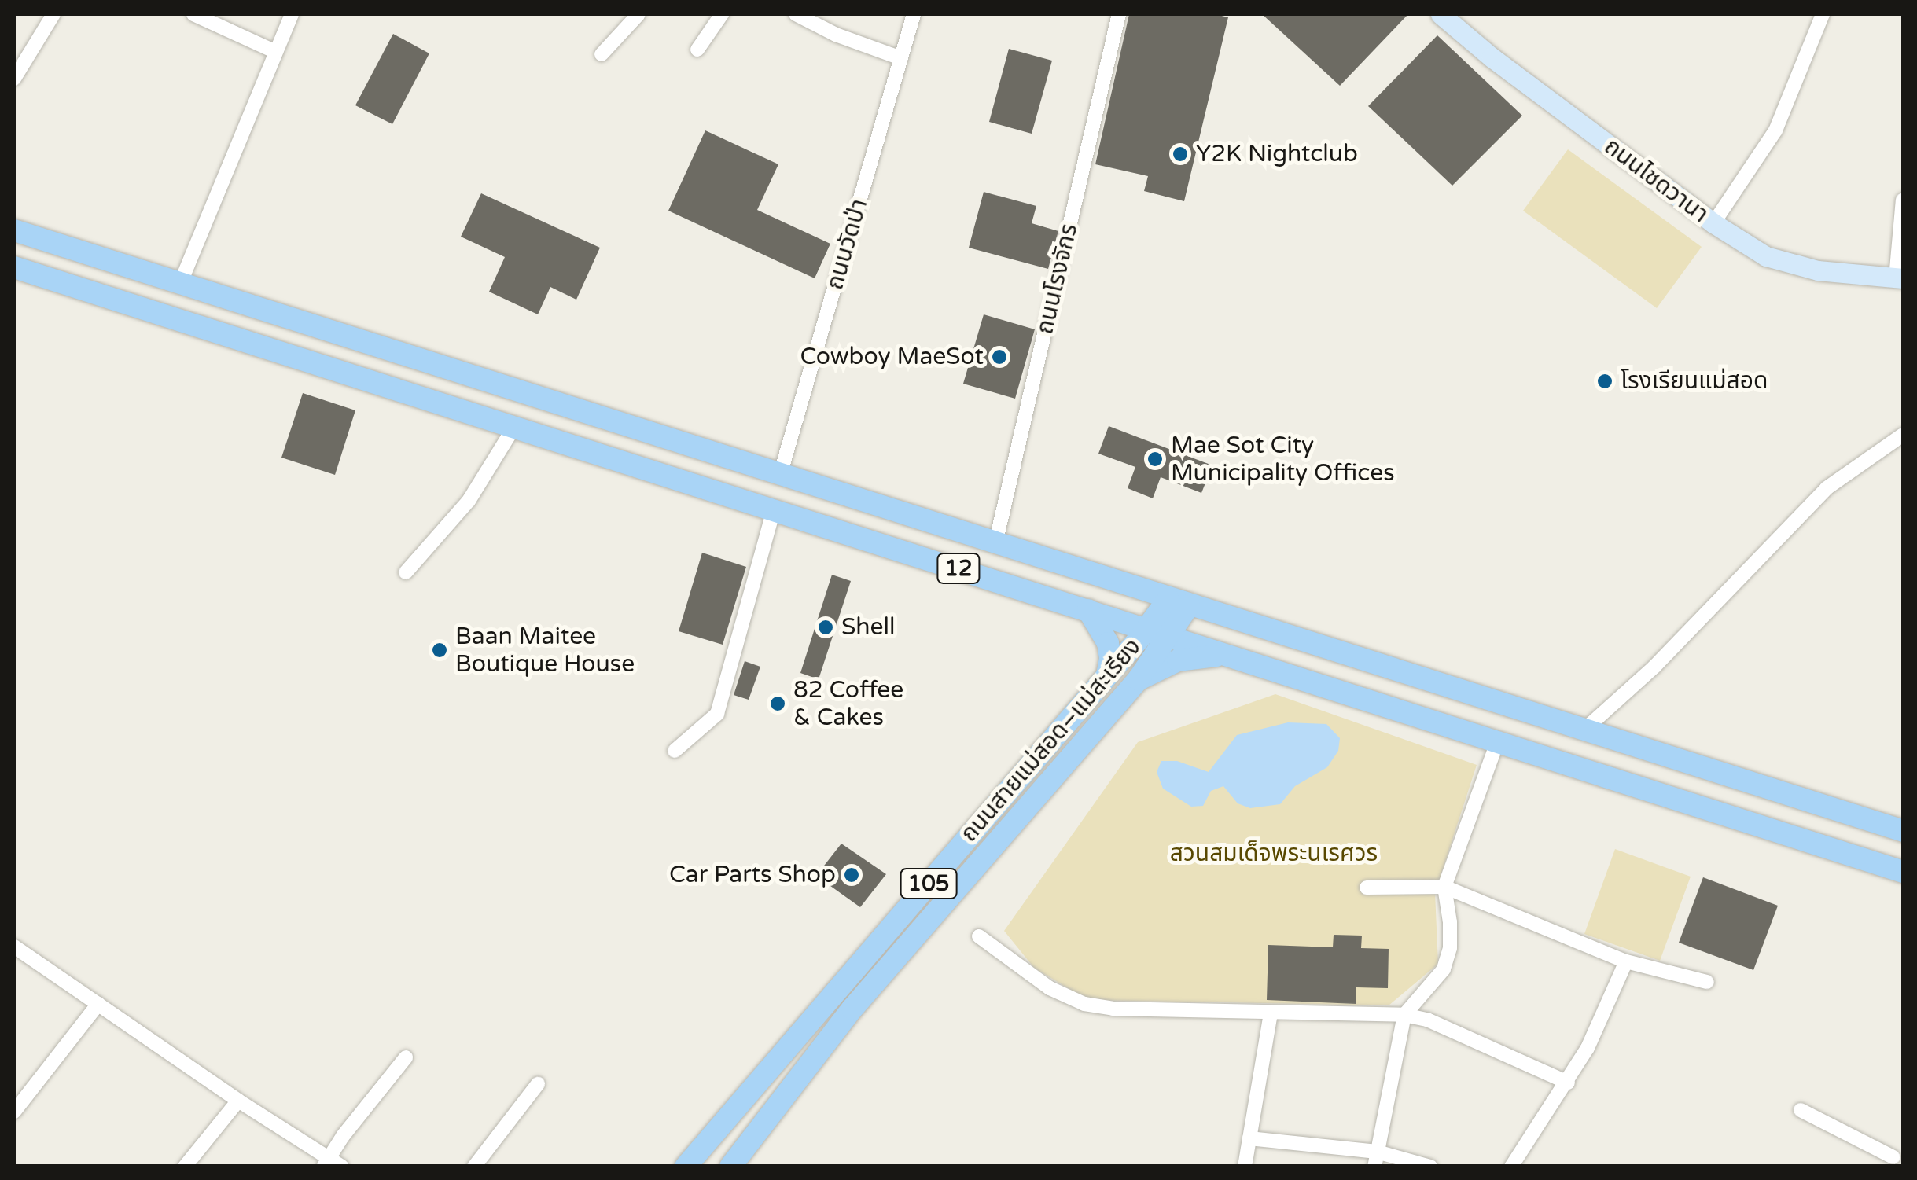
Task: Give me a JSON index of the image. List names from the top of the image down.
{
  "streets": {
    "main road": ["12", "ถนนสายแม่สอด–แม่สะเรียง", "105"],
    "street": ["ถนนไชดวานา", "ถนนวัดป่า", "ถนนโรงจักร"]
  },
  "crossings": [
    ["ถนนวัดป่า", "12"],
    ["ถนนโรงจักร", "12"],
    ["12", "ถนนสายแม่สอด–แม่สะเรียง"]
  ],
  "parks": ["สวนสมเด็จพระนเรศวร"],
  "places": [
    "Y2K Nightclub",
    "Cowboy MaeSot",
    "โรงเรียนแม่สอด",
    "Mae Sot City Municipality Offices",
    "Shell",
    "Baan Maitee Boutique House",
    "82 Coffee & Cakes",
    "Car Parts Shop"
  ]
}
